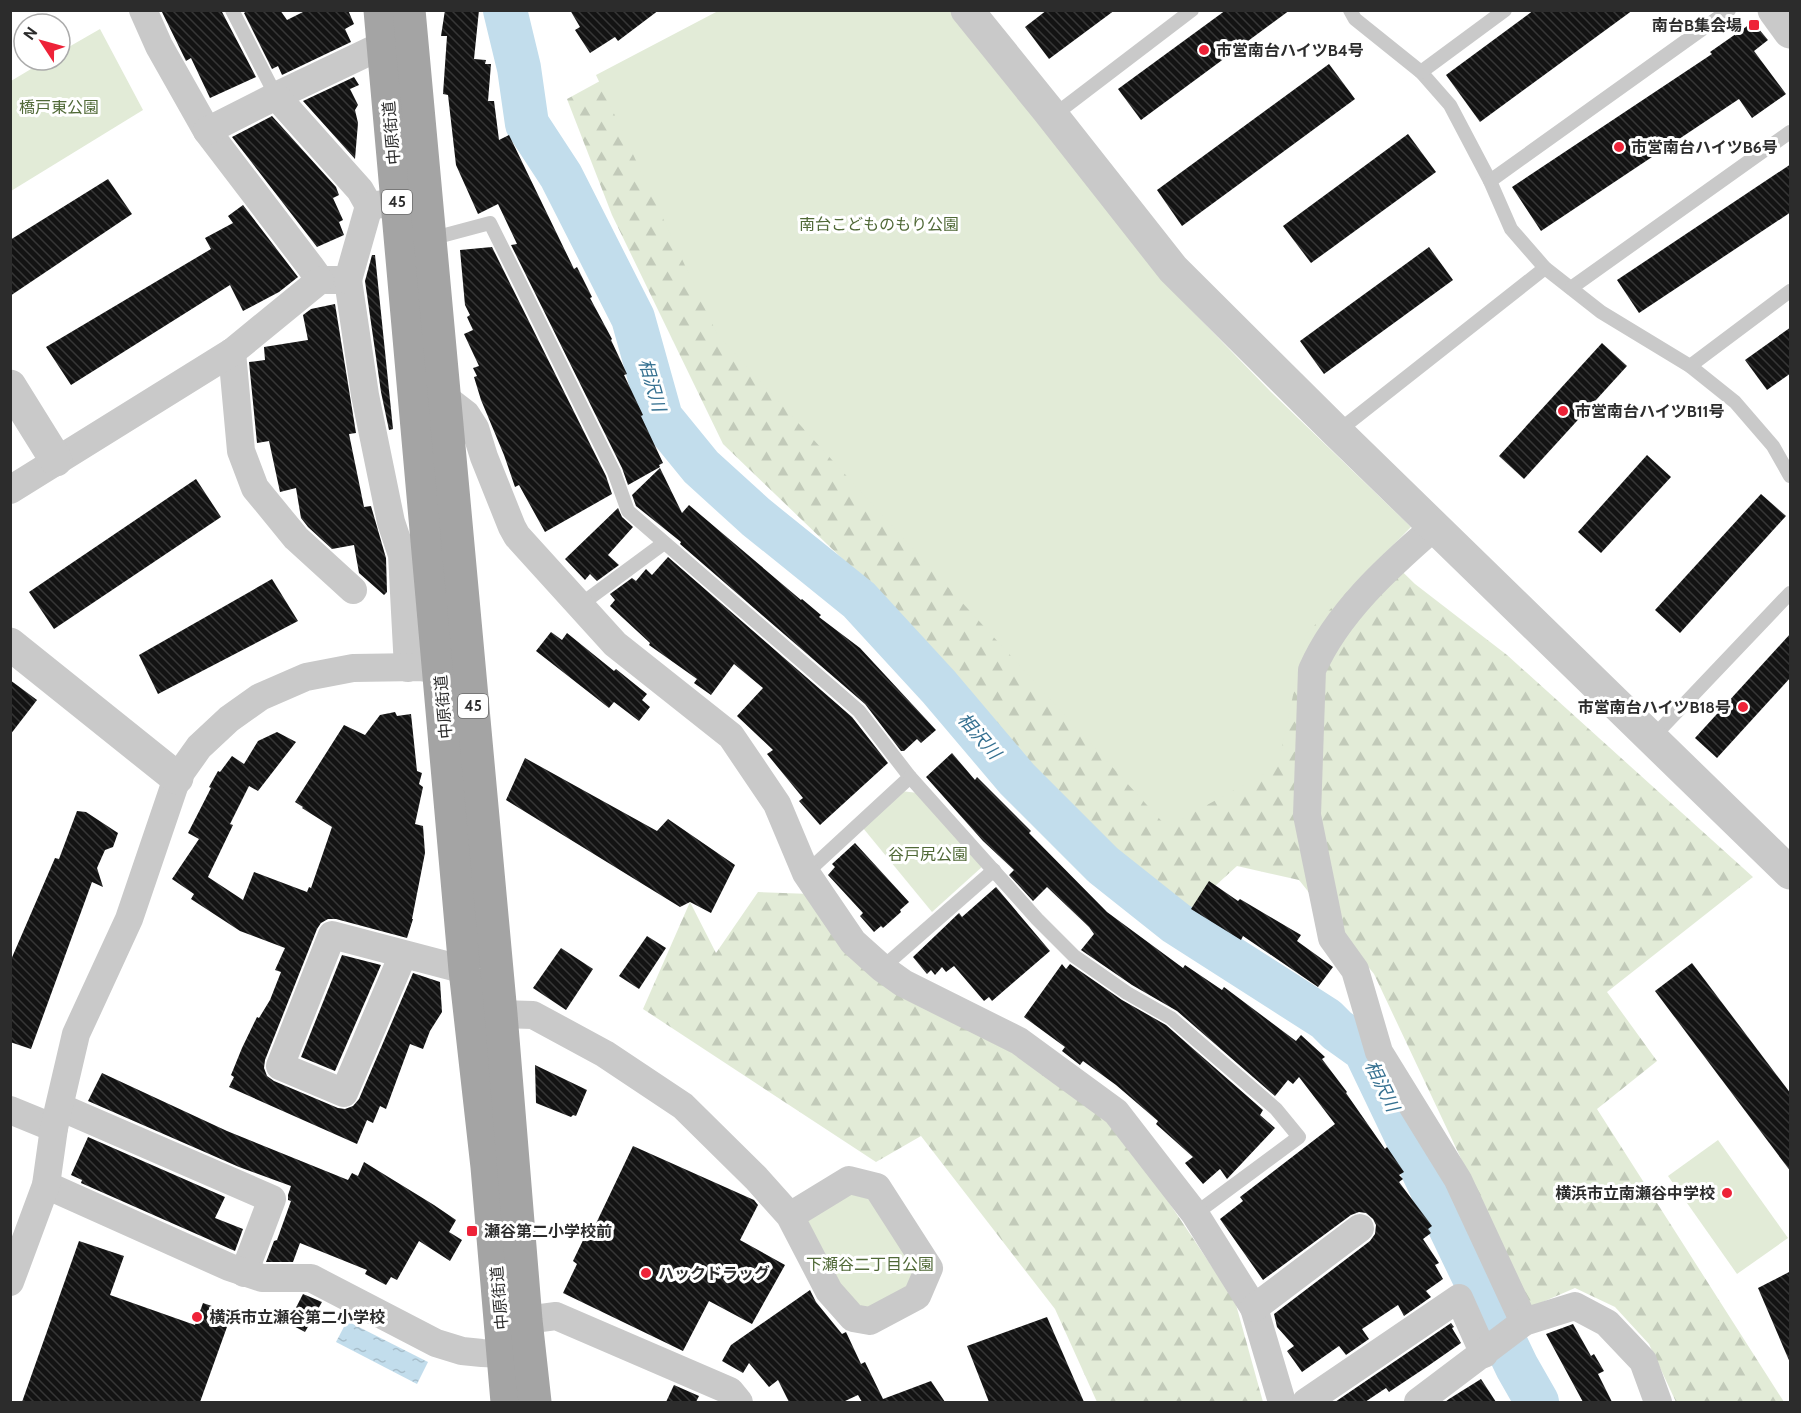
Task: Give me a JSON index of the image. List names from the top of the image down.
{
  "streets": {
    "main road": ["中原街道", "45"]
  },
  "water": ["相沢川"],
  "parks": [
    "橋戸東公園",
    "南台こどものもり公園",
    "谷戸尻公園",
    "下瀬谷二丁目公園"
  ],
  "places": {
    "transit": ["南台B集会場", "瀬谷第二小学校前"],
    "other": [
      "市営南台ハイツB4号",
      "市営南台ハイツB6号",
      "市営南台ハイツB11号",
      "市営南台ハイツB18号",
      "横浜市立南瀬谷中学校",
      "ハックドラッグ",
      "横浜市立瀬谷第二小学校"
    ]
  },
  "north": "top left"
}
